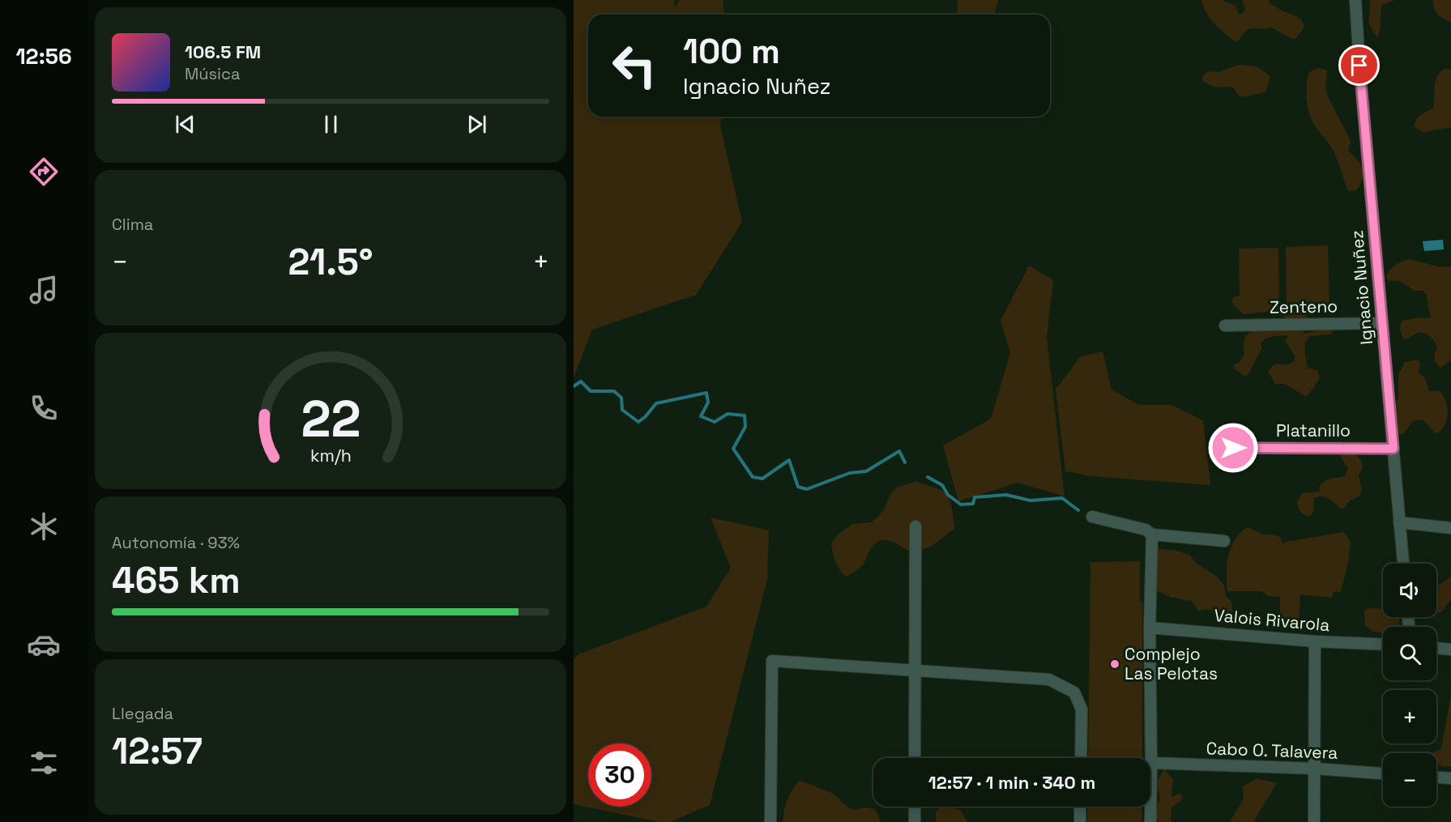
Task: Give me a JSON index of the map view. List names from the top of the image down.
{
  "streets": {
    "street": [
      "Ignacio Nuñez",
      "Zenteno",
      "Platanillo",
      "Valois Rivarola",
      "Cabo O. Talavera"
    ]
  },
  "crossings": [
    ["Ignacio Nuñez", "Zenteno"],
    ["Ignacio Nuñez", "Platanillo"]
  ],
  "places": ["Complejo Las Pelotas"],
  "page": {
    "tabs": "12:56",
    "turn": ["100 m", "Ignacio Nuñez"],
    "song": ["106.5 FM", "Música"],
    "tile": [
      "Clima",
      ["Autonomía · 93%", "465 km"],
      ["Llegada", "12:57"]
    ],
    "heat": ["−", "21.5°", "+"],
    "map_buttons": ["+", "−"],
    "limit": "30",
    "trip": "12:57 · 1 min · 340 m",
    "gauge": ["22", "km/h"]
  }
}
